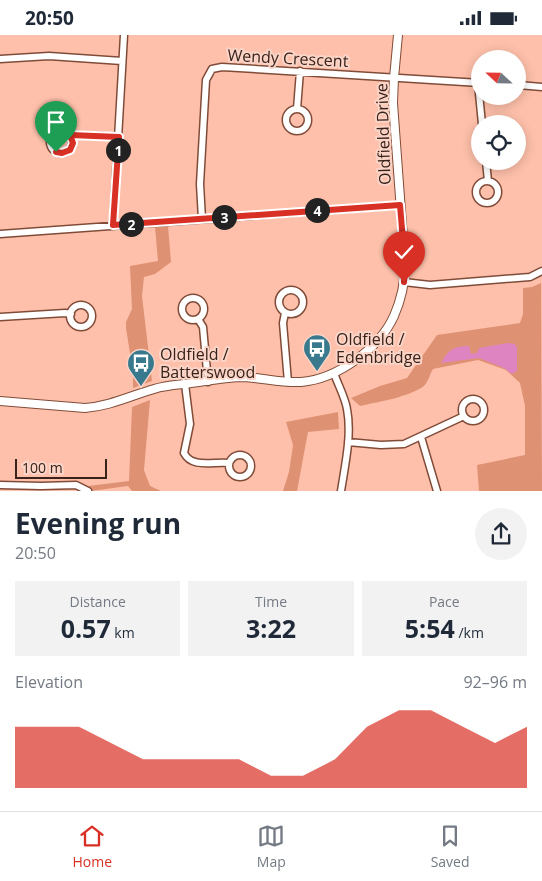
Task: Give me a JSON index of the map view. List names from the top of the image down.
{
  "streets": {
    "street": ["Wendy Crescent", "Oldfield Drive"]
  },
  "crossings": [
    ["Wendy Crescent", "Oldfield Drive"]
  ],
  "places": {
    "bus stop": ["Oldfield / Edenbridge", "Oldfield / Batterswood"]
  },
  "scale_bar": "100 m",
  "north": "left",
  "page": {
    "status": "20:50",
    "pins": [
      "1",
      "4",
      "3",
      "2"
    ],
    "scale": "100 m",
    "heading": ["Evening run", "20:50"],
    "stats": [
      ["Distance", "0.57 km"],
      ["Time", "3:22"],
      ["Pace", "5:54 /km"]
    ],
    "chart": ["Elevation", "92–96 m"],
    "tabs": ["Home", "Map", "Saved"]
  }
}
